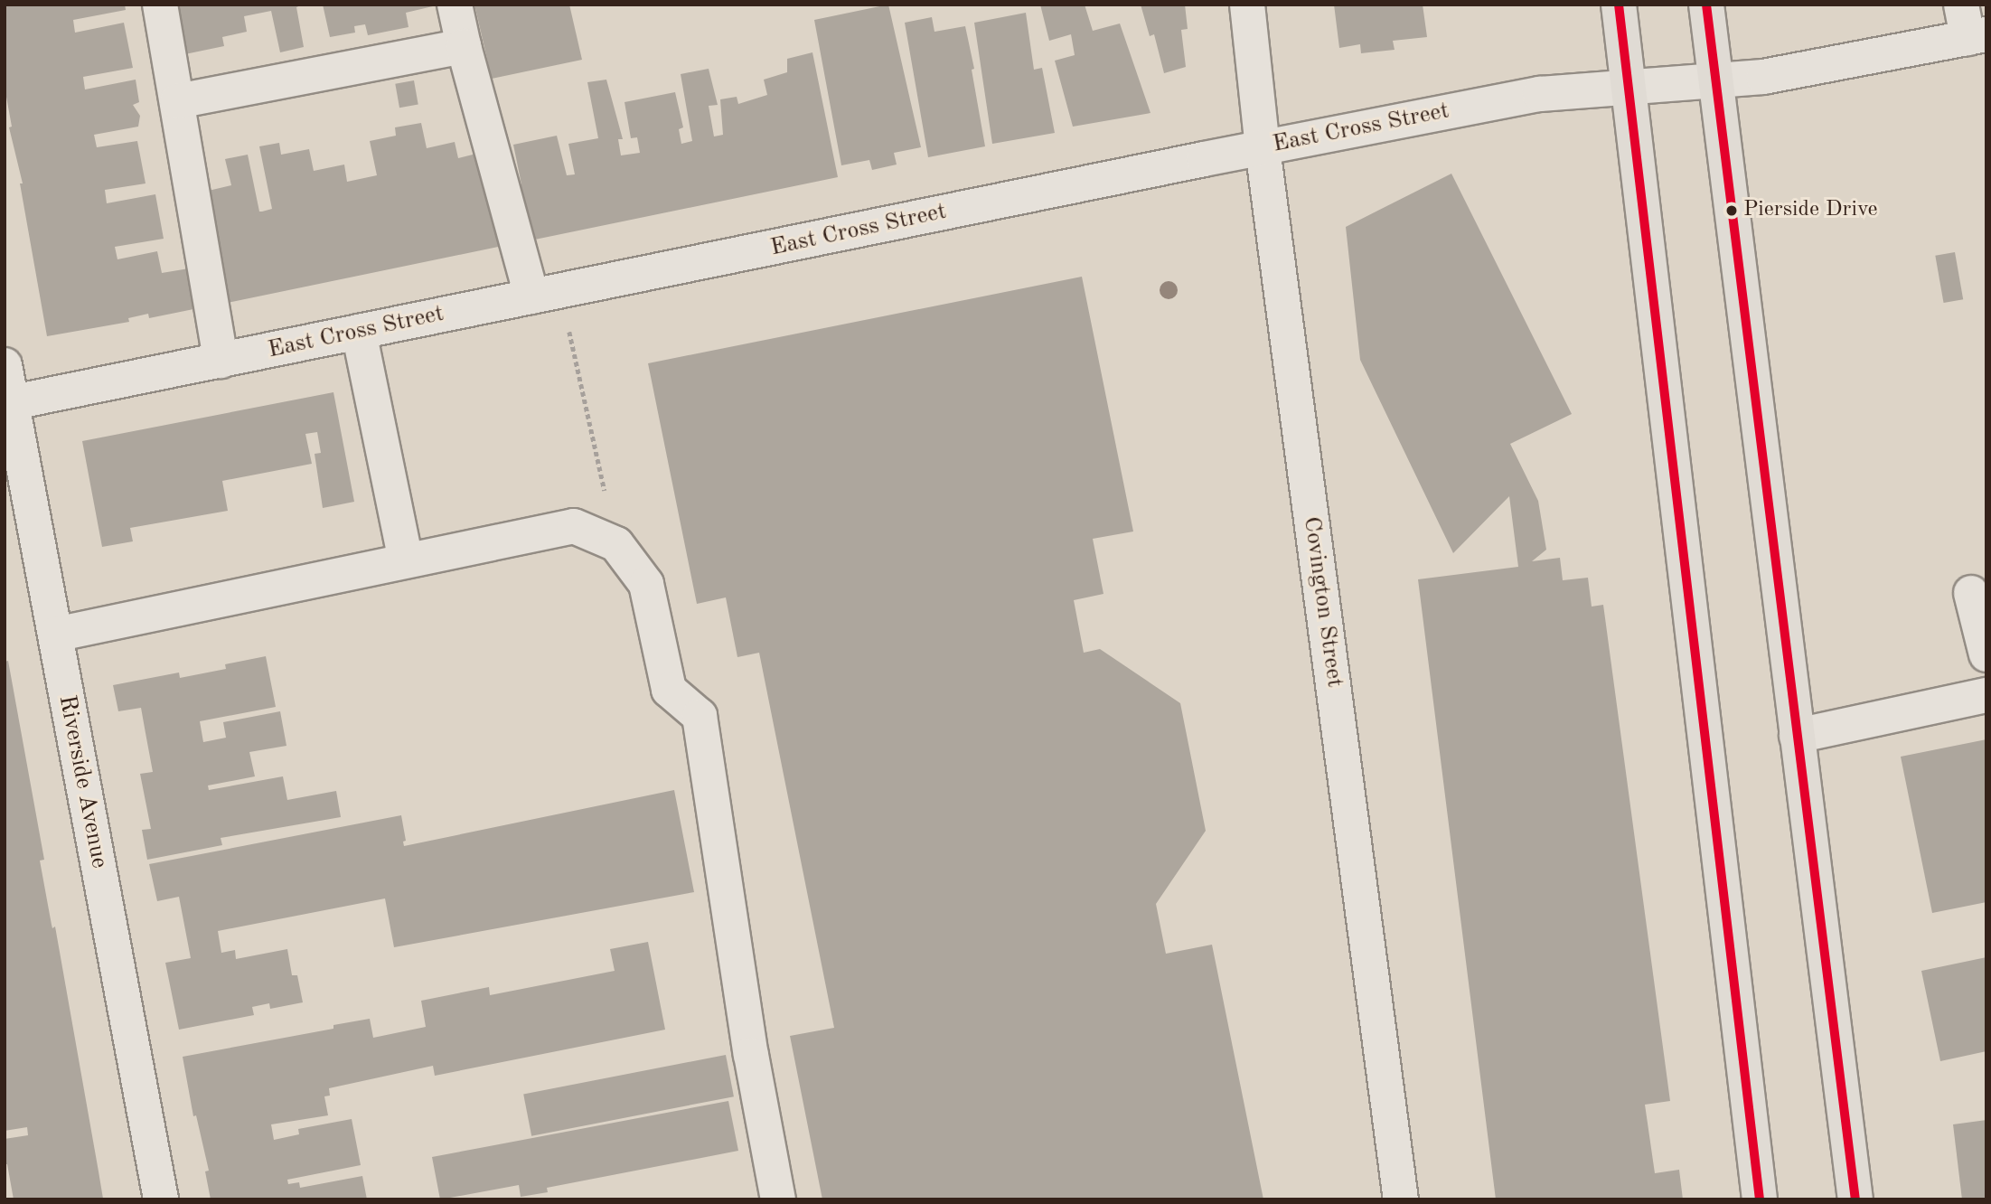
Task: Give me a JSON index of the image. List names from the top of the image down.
{
  "streets": {
    "street": ["East Cross Street", "Covington Street", "Riverside Avenue"]
  },
  "crossings": [
    ["East Cross Street", "Covington Street"],
    ["East Cross Street", "Riverside Avenue"]
  ],
  "places": ["Pierside Drive"]
}
